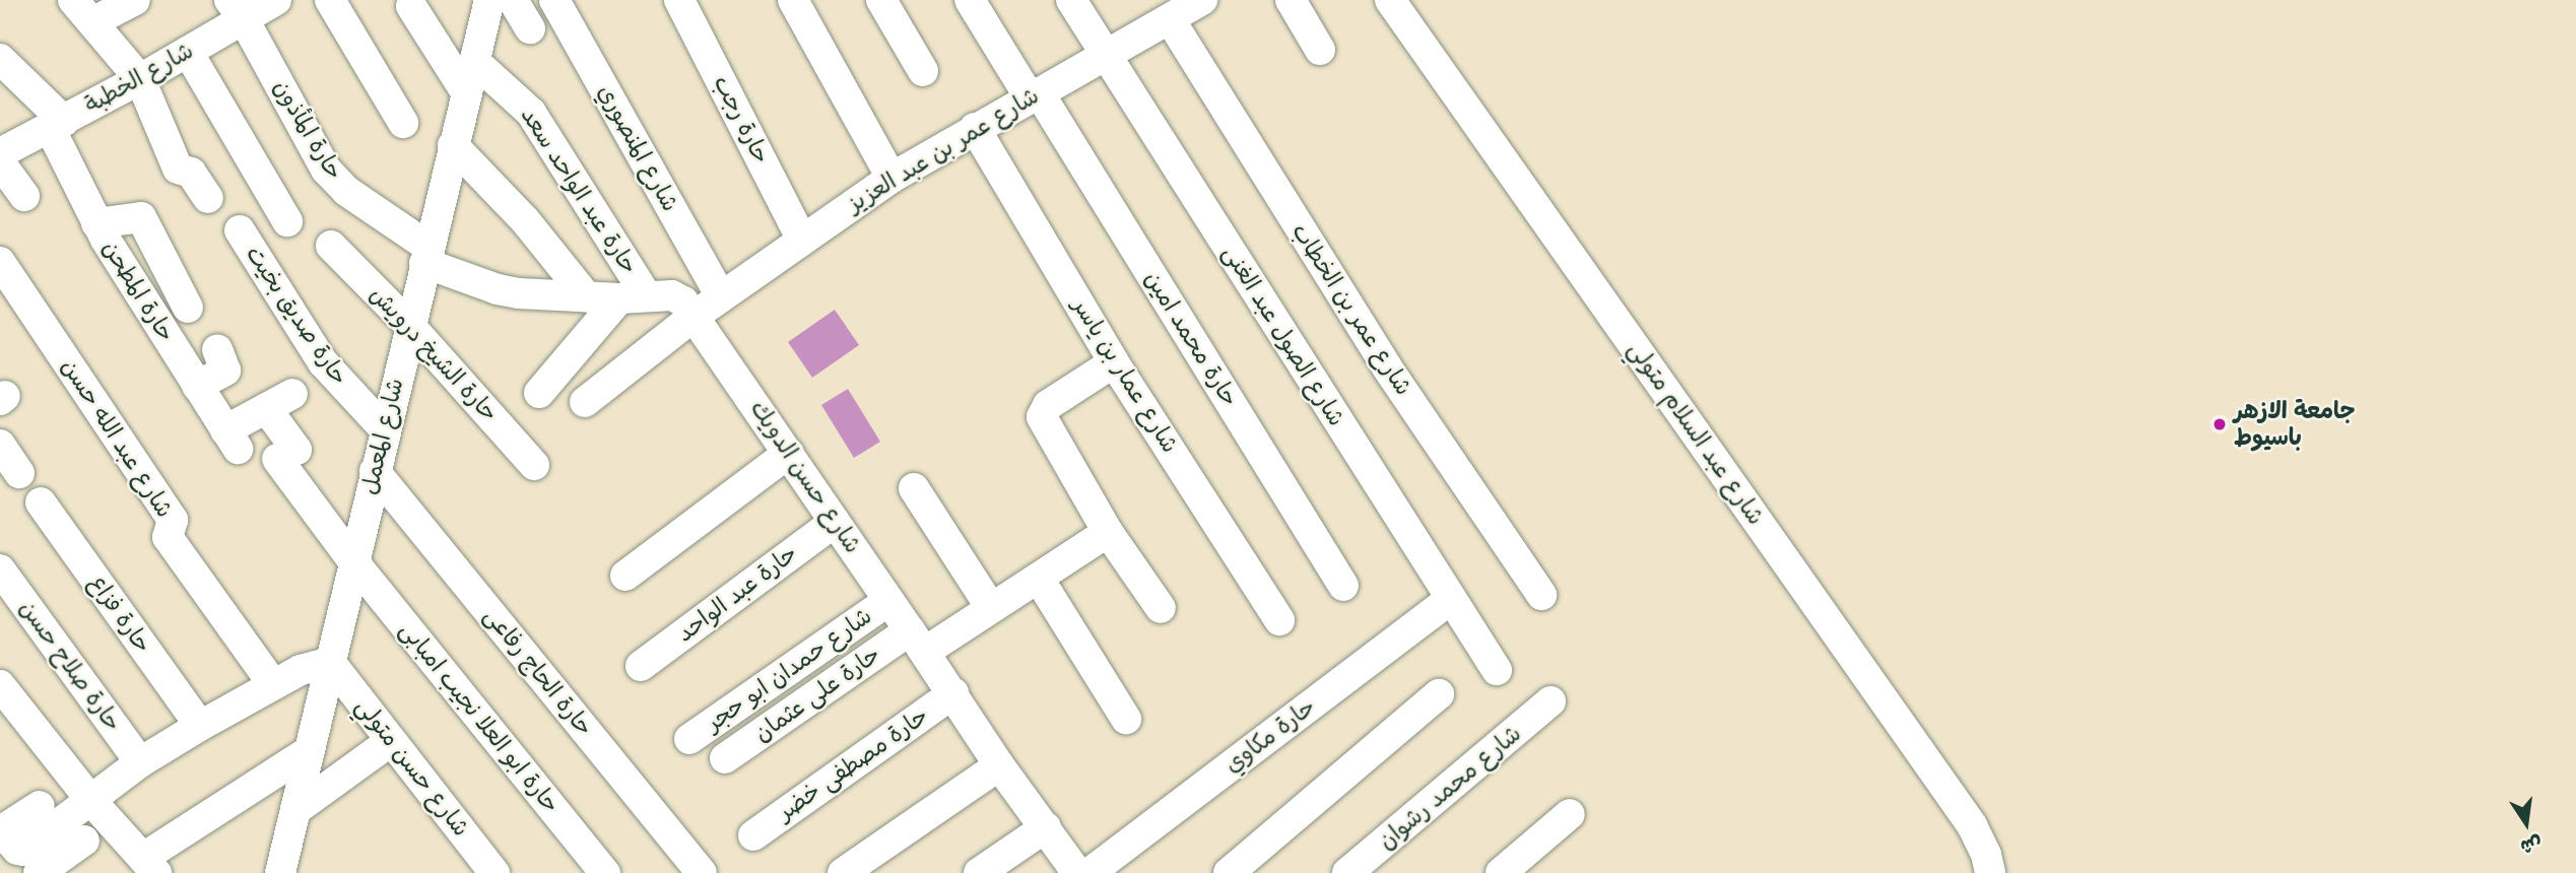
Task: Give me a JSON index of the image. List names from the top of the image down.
{
  "streets": {
    "street": [
      "شارع الخطبة",
      "حارة رجب",
      "حارة المأذون",
      "شارع المنصوري",
      "شارع عمر بن عبد العزيز",
      "حارة عبد الواحد سعد",
      "حارة المطحن",
      "شارع عمر بن الخطاب",
      "حارة صديق بخيت",
      "شارع الصول عبد الغنى",
      "حارة محمد امين",
      "حارة الشيخ درويش",
      "شارع عمار بن ياسر",
      "شارع عبد السلام متولي",
      "شارع المعمل",
      "شارع عبد الله حسن",
      "شارع حسن الدويك",
      "حارة عبد الواحد",
      "حارة فزاع",
      "حارة صلاح حسن",
      "شارع حمدان ابو حجر",
      "حارة الحاج رفاعى",
      "حارة على عثمان",
      "حارة ابو العلا نجيب امبابى",
      "حارة مكاوي",
      "حارة مصطفى خضر",
      "شارع حسن متولي",
      "شارع محمد رشوان"
    ]
  },
  "crossings": [
    ["شارع الخطبة", "حارة المأذون"],
    ["شارع الخطبة", "حارة المطحن"],
    ["حارة رجب", "شارع عمر بن عبد العزيز"],
    ["حارة المأذون", "شارع المعمل"],
    ["حارة المأذون", "شارع حسن الدويك"],
    ["شارع المنصوري", "شارع عمر بن عبد العزيز"],
    ["شارع عمر بن عبد العزيز", "شارع عمر بن الخطاب"],
    ["شارع عمر بن عبد العزيز", "شارع الصول عبد الغنى"],
    ["شارع عمر بن عبد العزيز", "حارة محمد امين"],
    ["شارع عمر بن عبد العزيز", "شارع عمار بن ياسر"],
    ["شارع عمر بن عبد العزيز", "شارع حسن الدويك"],
    ["حارة عبد الواحد سعد", "شارع المعمل"],
    ["حارة عبد الواحد سعد", "شارع حسن الدويك"],
    ["حارة المطحن", "حارة ابو العلا نجيب امبابى"],
    ["حارة صديق بخيت", "شارع المعمل"],
    ["شارع الصول عبد الغنى", "حارة مكاوي"],
    ["حارة الشيخ درويش", "شارع المعمل"],
    ["شارع المعمل", "شارع حسن الدويك"],
    ["شارع المعمل", "حارة الحاج رفاعى"],
    ["شارع المعمل", "حارة ابو العلا نجيب امبابى"],
    ["شارع المعمل", "شارع حسن متولي"],
    ["شارع حسن الدويك", "حارة عبد الواحد"],
    ["شارع حسن الدويك", "شارع حمدان ابو حجر"],
    ["شارع حسن الدويك", "حارة على عثمان"],
    ["شارع حسن الدويك", "حارة مصطفى خضر"]
  ],
  "places": ["جامعة الازهر باسيوط"],
  "north": "bottom"
}
